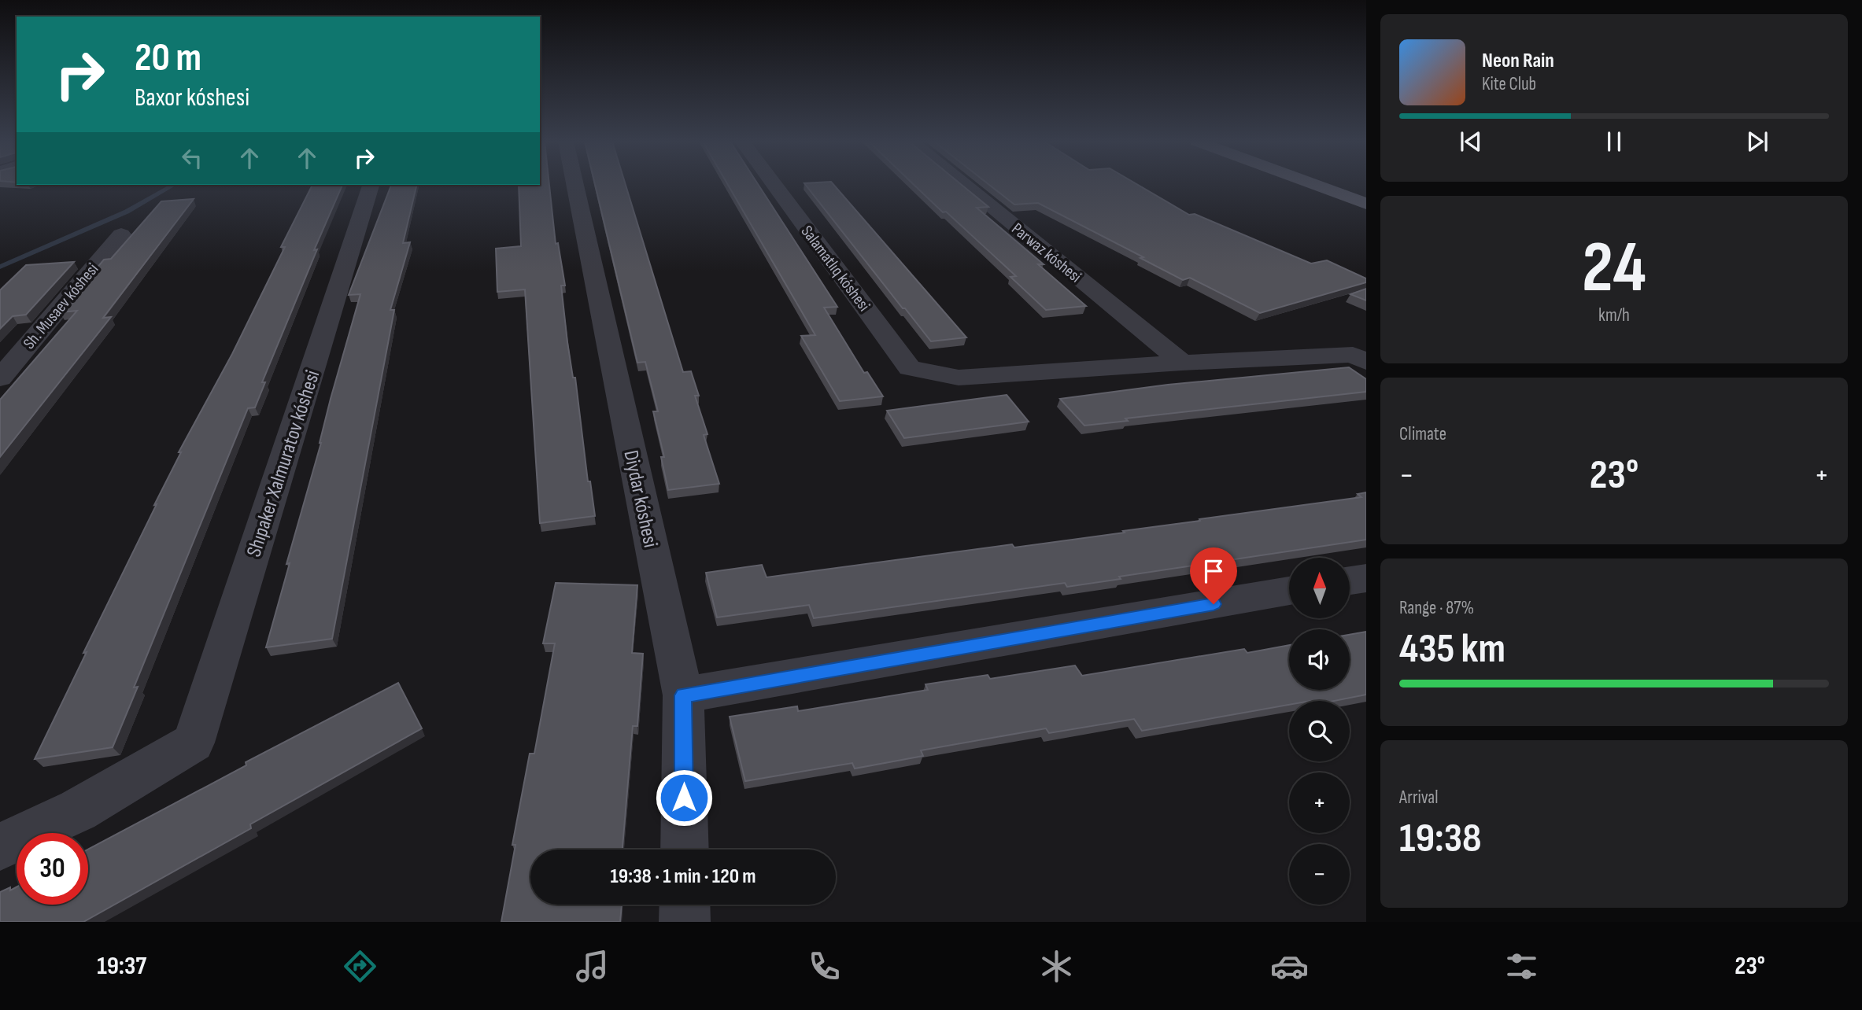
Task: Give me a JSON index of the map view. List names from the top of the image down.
{
  "streets": {
    "street": [
      "Parwaz kóshesi",
      "Salamatlıq kóshesi",
      "Sh. Musaev kóshesi",
      "Shıpaker Xalmuratov kóshesi",
      "Diydar kóshesi"
    ]
  },
  "crossings": [
    ["Parwaz kóshesi", "Salamatlıq kóshesi"]
  ],
  "north": "top",
  "page": {
    "turn": ["20 m", "Baxor kóshesi"],
    "song": ["Neon Rain", "Kite Club"],
    "tile": [
      ["24", "km/h"],
      "Climate",
      ["Range · 87%", "435 km"],
      ["Arrival", "19:38"]
    ],
    "heat": ["−", "23°", "+"],
    "map_buttons": ["+", "−"],
    "limit": "30",
    "trip": "19:38 · 1 min · 120 m",
    "tabs": ["19:37", "23°"]
  }
}
